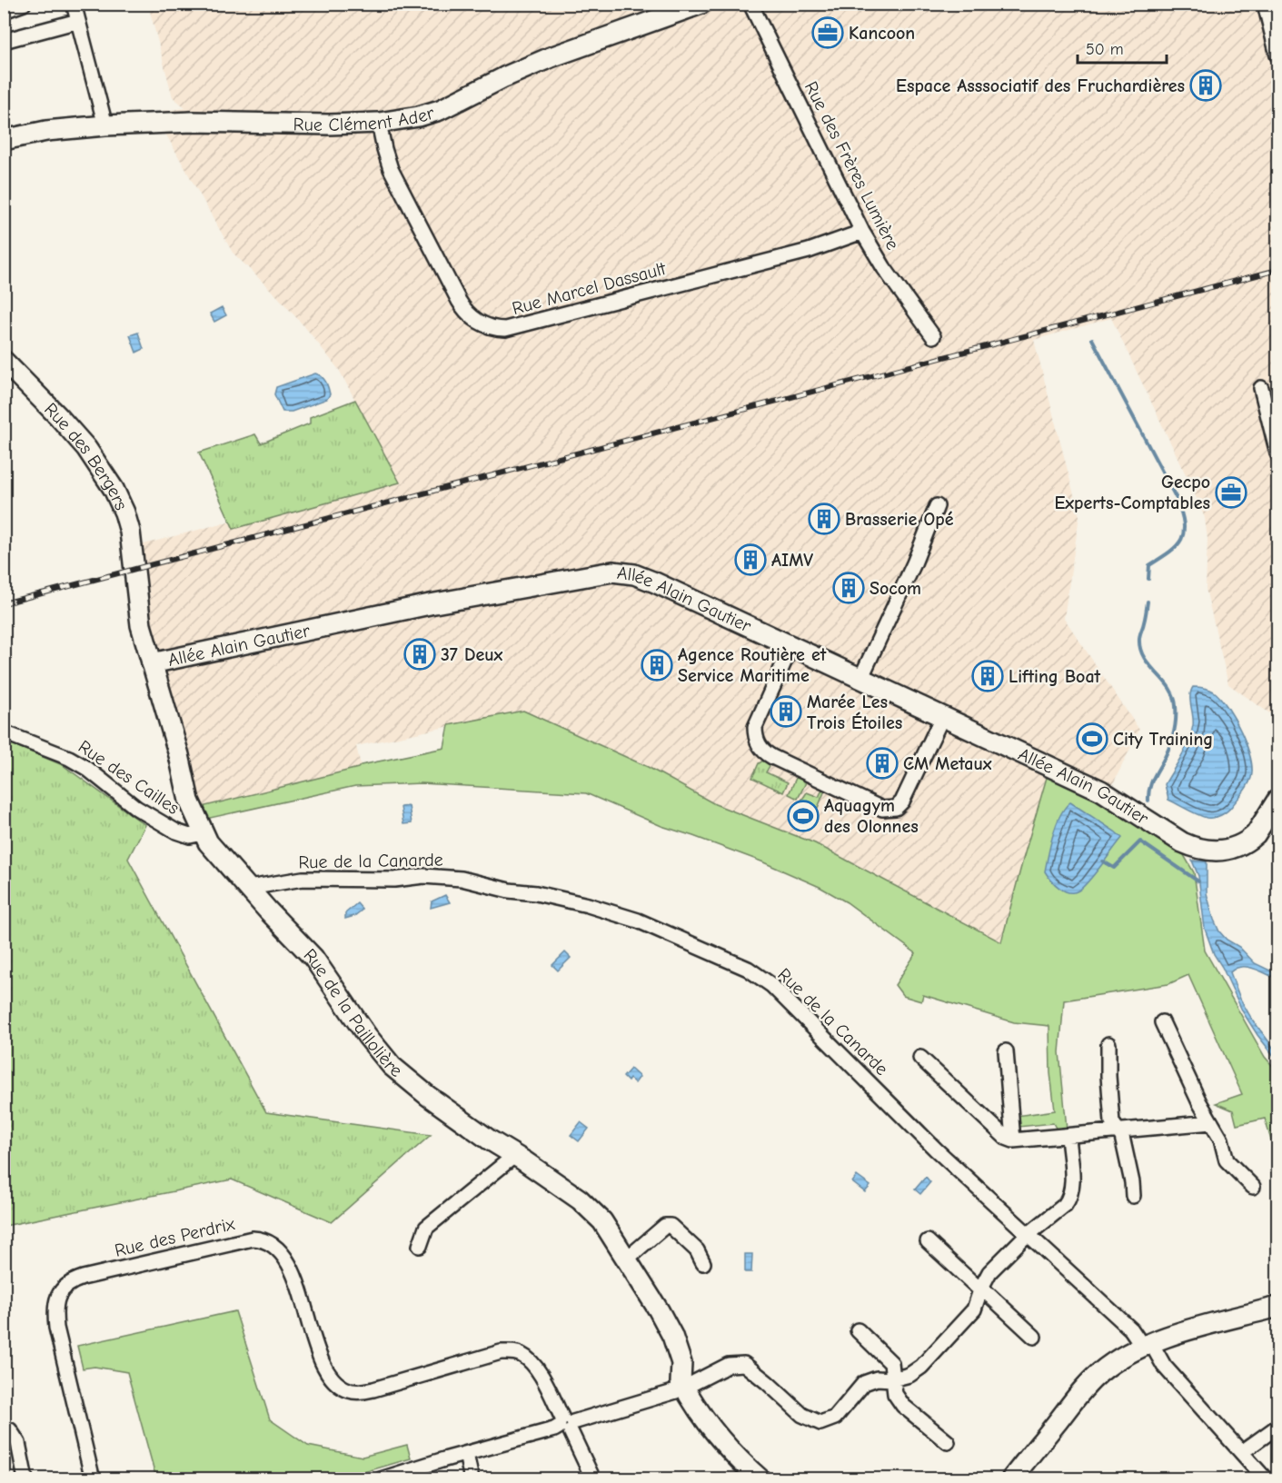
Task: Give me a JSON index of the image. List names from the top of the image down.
{
  "streets": {
    "street": [
      "Rue Clément Ader",
      "Rue des Frères Lumière",
      "Rue Marcel Dassault",
      "Rue des Bergers",
      "Allée Alain Gautier",
      "Rue des Cailles",
      "Rue de la Canarde",
      "Rue de la Paillolière",
      "Rue des Perdrix"
    ]
  },
  "crossings": [
    ["Rue Clément Ader", "Rue Marcel Dassault"],
    ["Rue des Frères Lumière", "Rue Marcel Dassault"],
    ["Rue des Bergers", "Rue de la Paillolière"],
    ["Allée Alain Gautier", "Rue de la Paillolière"],
    ["Rue des Cailles", "Rue de la Paillolière"],
    ["Rue de la Canarde", "Rue de la Paillolière"]
  ],
  "places": {
    "office": ["Kancoon", "Gecpo Experts-Comptables"],
    "building": [
      "Espace Asssociatif des Fruchardières",
      "Brasserie Opé",
      "AIMV",
      "Socom",
      "37 Deux",
      "Agence Routière et Service Maritime",
      "Lifting Boat",
      "Marée Les Trois Étoiles",
      "CM Metaux"
    ],
    "sports": ["City Training", "Aquagym des Olonnes"]
  },
  "scale_bar": "50 m"
}
